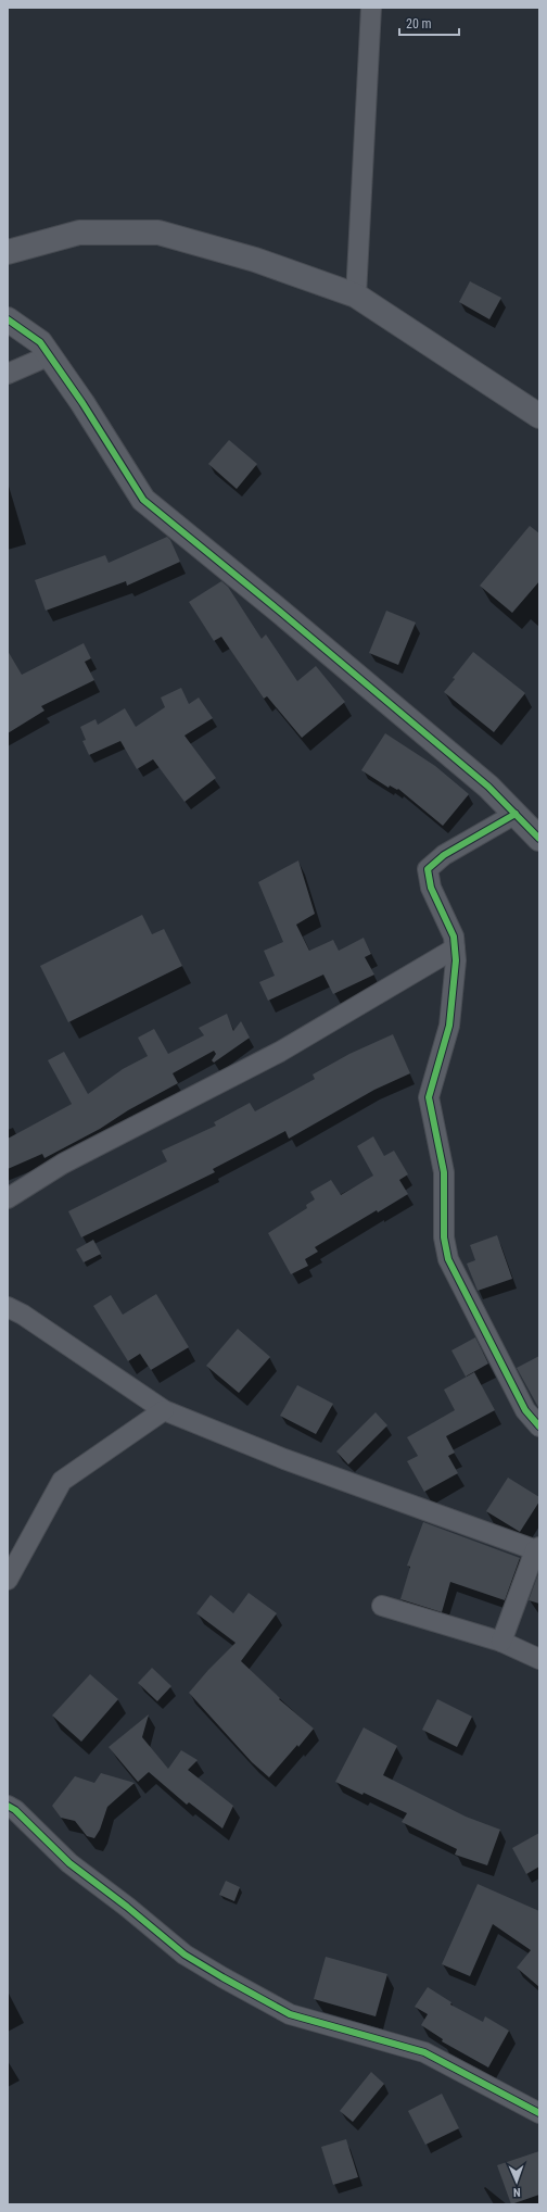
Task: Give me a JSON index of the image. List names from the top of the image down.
{
  "scale_bar": "20 m",
  "north": "bottom"
}
